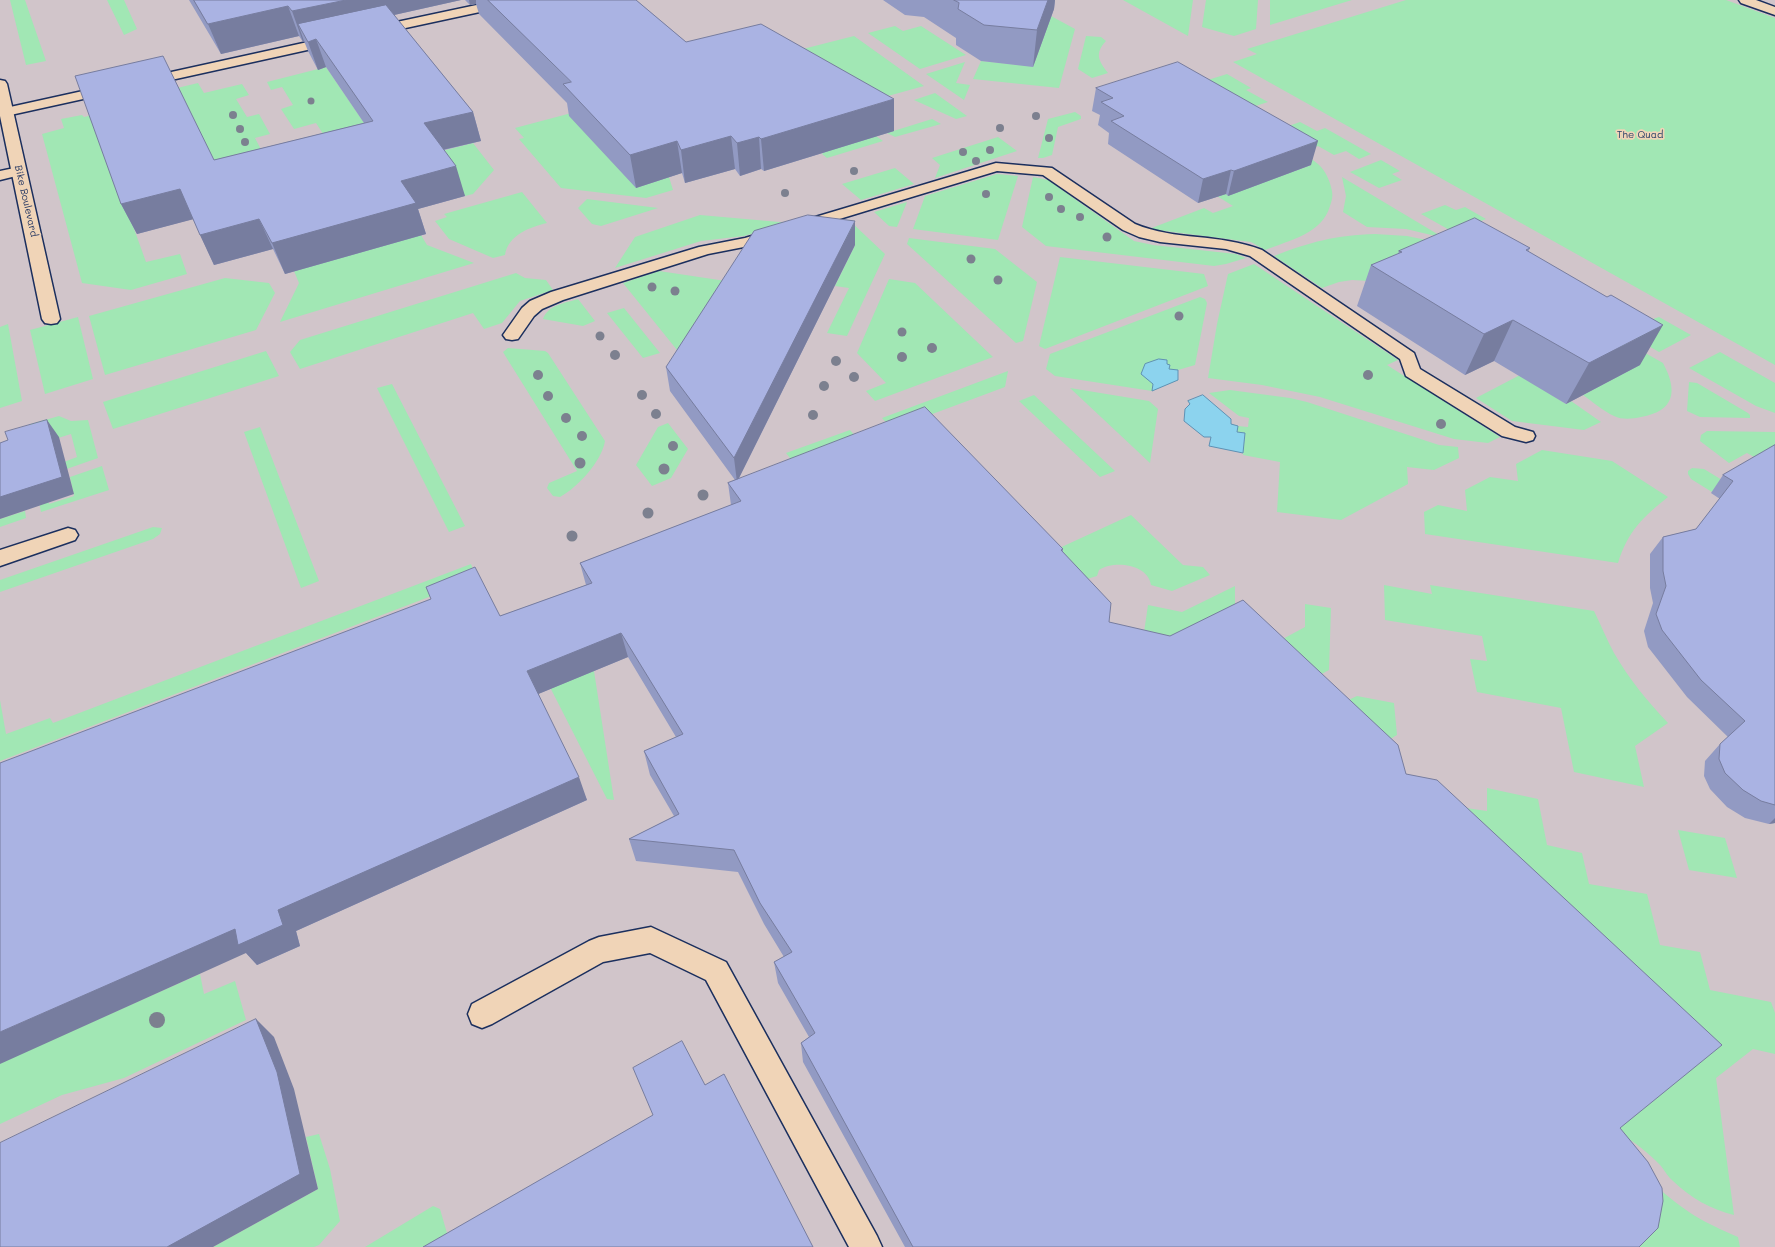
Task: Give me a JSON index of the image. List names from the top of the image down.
{
  "streets": {
    "street": ["Bike Boulevard"]
  },
  "parks": ["The Quad"]
}
